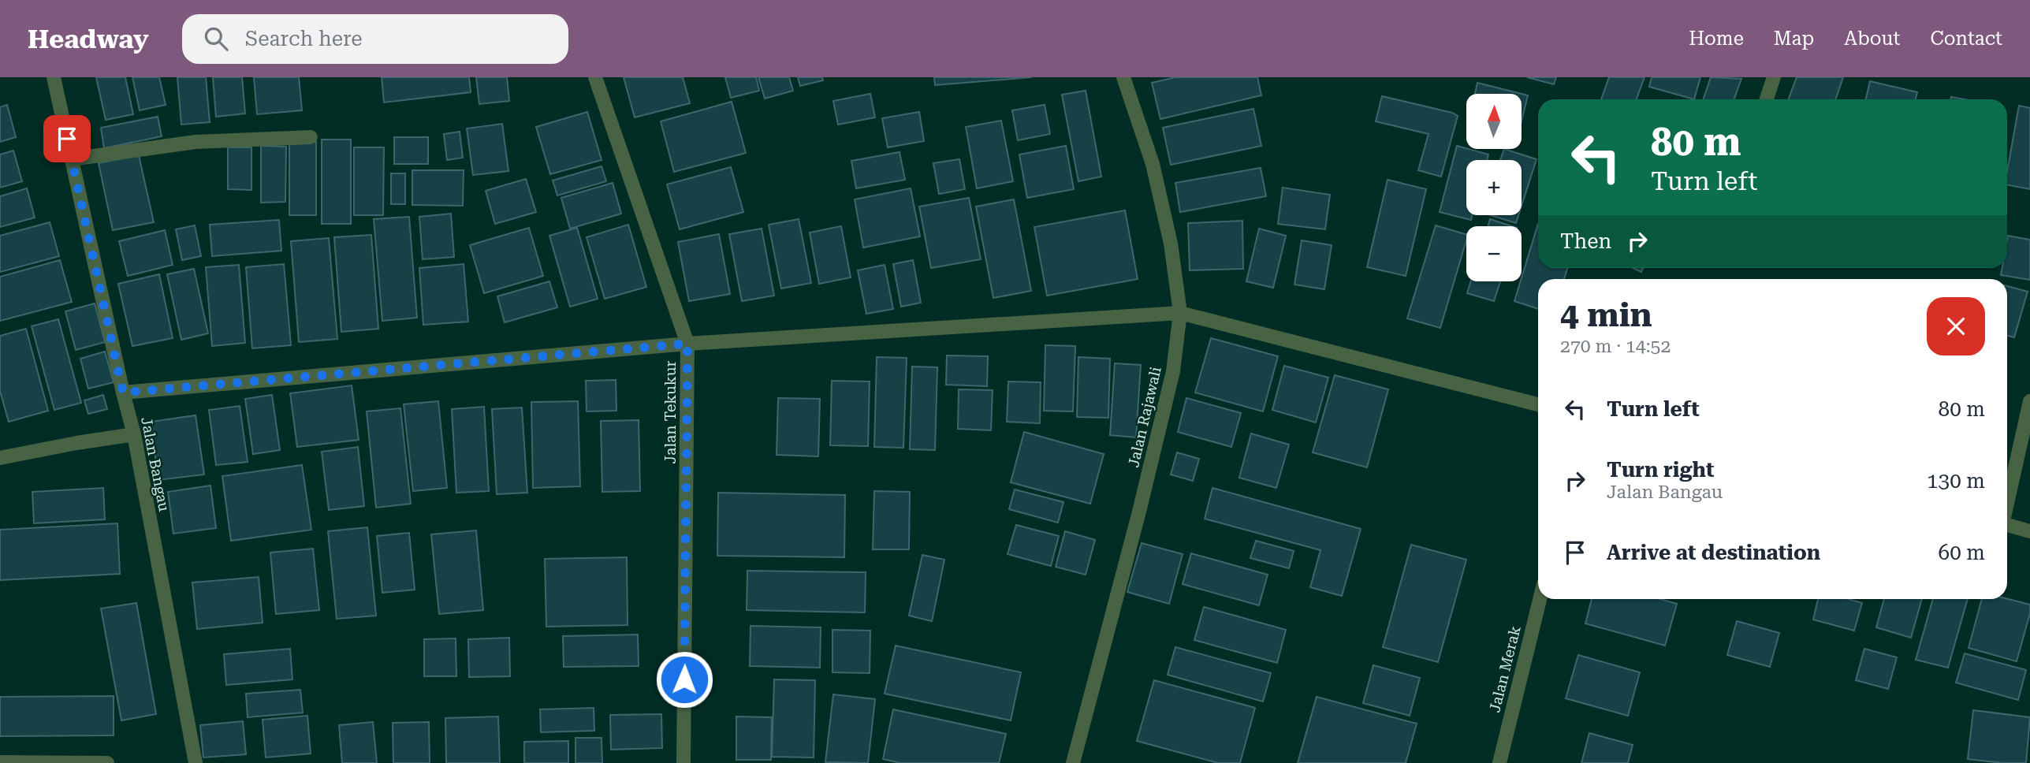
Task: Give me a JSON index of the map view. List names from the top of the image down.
{
  "streets": {
    "street": [
      "Jalan Tekukur",
      "Jalan Rajawali",
      "Jalan Bangau",
      "Jalan Merak"
    ]
  },
  "north": "top",
  "page": {
    "header": "Headway",
    "search": "Search here",
    "nav": [
      "Home",
      "Map",
      "About",
      "Contact"
    ],
    "map_buttons": ["+", "−"],
    "turn": ["80 m", "Turn left"],
    "then": "Then",
    "heading": ["4 min", "270 m · 14:52"],
    "list": [
      {
        "name": "Turn left",
        "value": "80 m"
      },
      {
        "name": "Turn right",
        "note": "Jalan Bangau",
        "value": "130 m"
      },
      {
        "name": "Arrive at destination",
        "value": "60 m"
      }
    ]
  }
}
